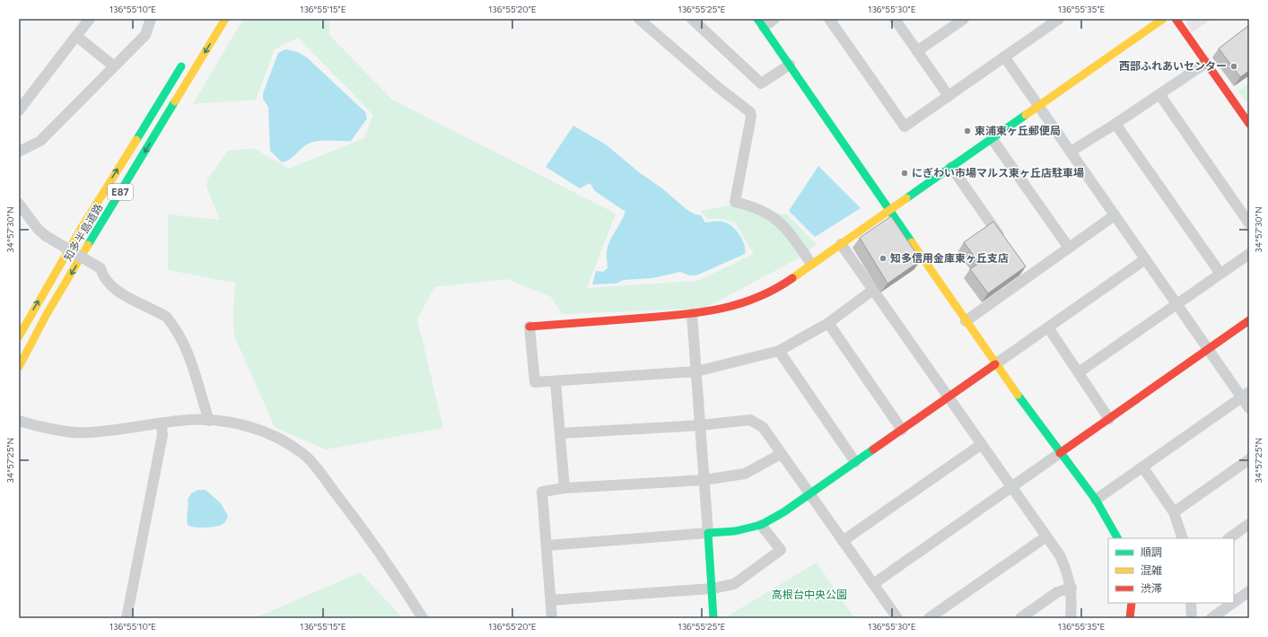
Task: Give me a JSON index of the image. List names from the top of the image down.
{
  "streets": {
    "main road": ["E87", "知多半島道路"]
  },
  "parks": ["高根台中央公園"],
  "places": [
    "西部ふれあいセンター",
    "東浦東ヶ丘郵便局",
    "にぎわい市場マルス東ヶ丘店駐車場",
    "知多信用金庫東ヶ丘支店"
  ],
  "legend": ["順調", "混雑", "渋滞"],
  "coordinates": [
    "136°55'10\"E",
    "136°55'15\"E",
    "136°55'20\"E",
    "136°55'25\"E",
    "136°55'30\"E",
    "136°55'35\"E",
    "34°57'30\"N",
    "34°57'25\"N"
  ]
}
